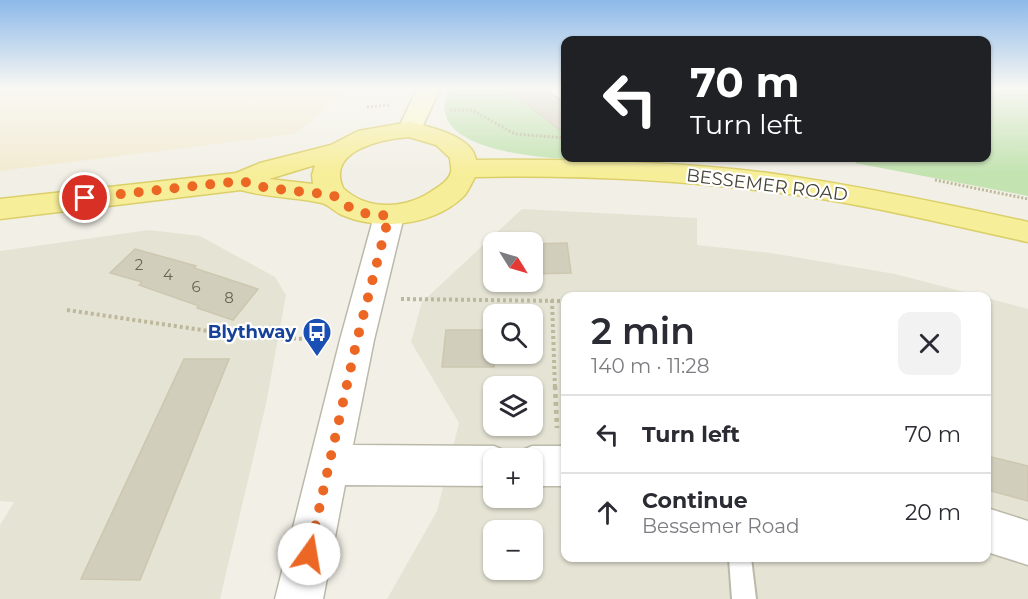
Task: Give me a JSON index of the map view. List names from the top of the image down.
{
  "streets": {
    "main road": ["BESSEMER ROAD"]
  },
  "places": {
    "bus stop": ["Blythway"]
  },
  "house_numbers": [
    "2",
    "4",
    "6",
    "8"
  ],
  "north": "bottom right",
  "page": {
    "turn": ["70 m", "Turn left"],
    "map_buttons": ["+", "−"],
    "heading": ["2 min", "140 m · 11:28"],
    "list": [
      {
        "name": "Turn left",
        "value": "70 m"
      },
      {
        "name": "Continue",
        "note": "Bessemer Road",
        "value": "20 m"
      }
    ]
  }
}
